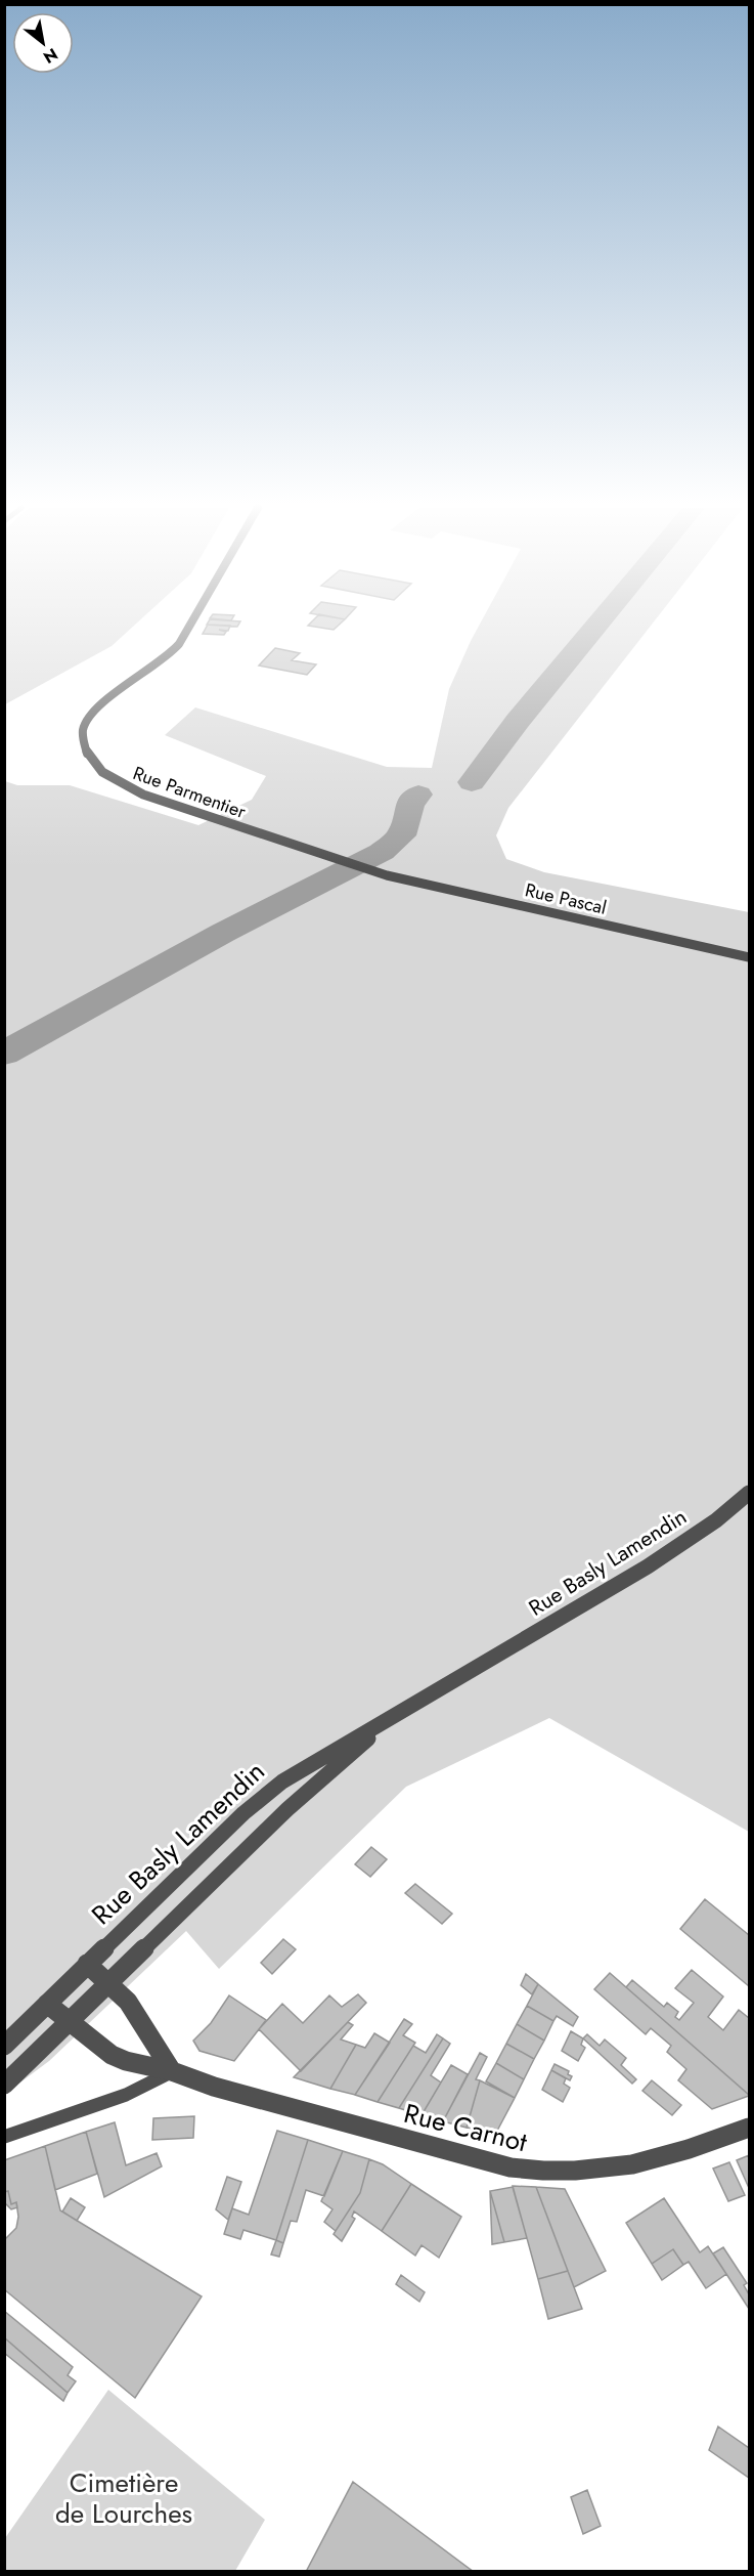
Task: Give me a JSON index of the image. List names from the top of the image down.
{
  "streets": {
    "street": [
      "Rue Parmentier",
      "Rue Pascal",
      "Rue Basly Lamendin",
      "Rue Carnot"
    ]
  },
  "crossings": [
    ["Rue Parmentier", "Rue Pascal"],
    ["Rue Basly Lamendin", "Rue Carnot"]
  ],
  "parks": ["Cimetière de Lourches"],
  "north": "bottom right"
}
